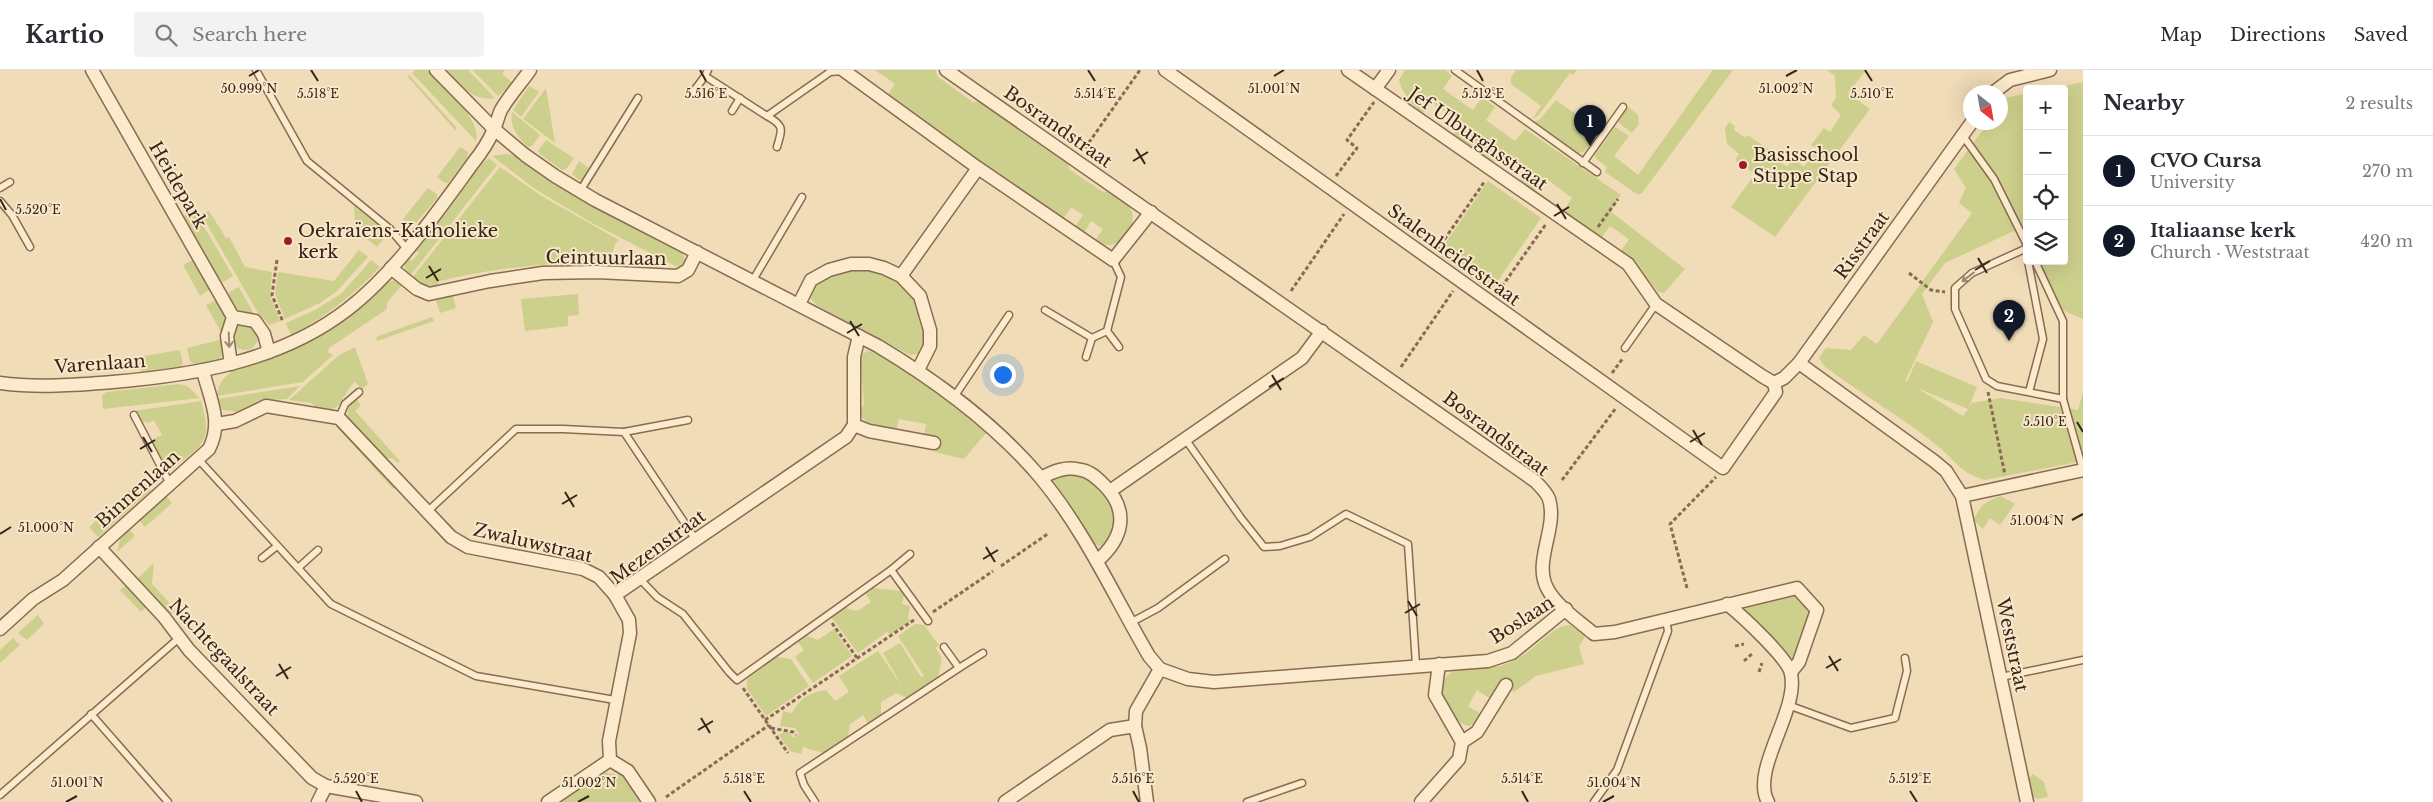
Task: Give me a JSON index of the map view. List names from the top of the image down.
{
  "streets": {
    "street": [
      "Bosrandstraat",
      "Jef Ulburghsstraat",
      "Heidepark",
      "Risstraat",
      "Stalenheidestraat",
      "Ceintuurlaan",
      "Varenlaan",
      "Binnenlaan",
      "Zwaluwstraat",
      "Mezenstraat",
      "Boslaan",
      "Weststraat",
      "Nachtegaalstraat"
    ]
  },
  "crossings": [
    ["Bosrandstraat", "Boslaan"],
    ["Jef Ulburghsstraat", "Risstraat"],
    ["Risstraat", "Weststraat"],
    ["Ceintuurlaan", "Boslaan"],
    ["Binnenlaan", "Nachtegaalstraat"],
    ["Zwaluwstraat", "Mezenstraat"]
  ],
  "places": ["Basisschool Stippe Stap", "Oekraïens-Katholieke kerk"],
  "north": "bottom right",
  "page": {
    "header": "Kartio",
    "search": "Search here",
    "nav": ["Map", "Directions", "Saved"],
    "heading": ["Nearby", "2 results"],
    "map_buttons": ["+", "−"],
    "pins": ["1", "2"],
    "list": [
      {
        "mark": "1",
        "name": "CVO Cursa",
        "note": "University",
        "value": "270 m"
      },
      {
        "mark": "2",
        "name": "Italiaanse kerk",
        "note": "Church · Weststraat",
        "value": "420 m"
      }
    ]
  },
  "coordinates": [
    "51.002°N",
    "50.999°N",
    "51.001°N",
    "5.518°E",
    "5.516°E",
    "5.514°E",
    "5.512°E",
    "5.510°E",
    "5.520°E",
    "51.004°N",
    "51.000°N"
  ]
}
